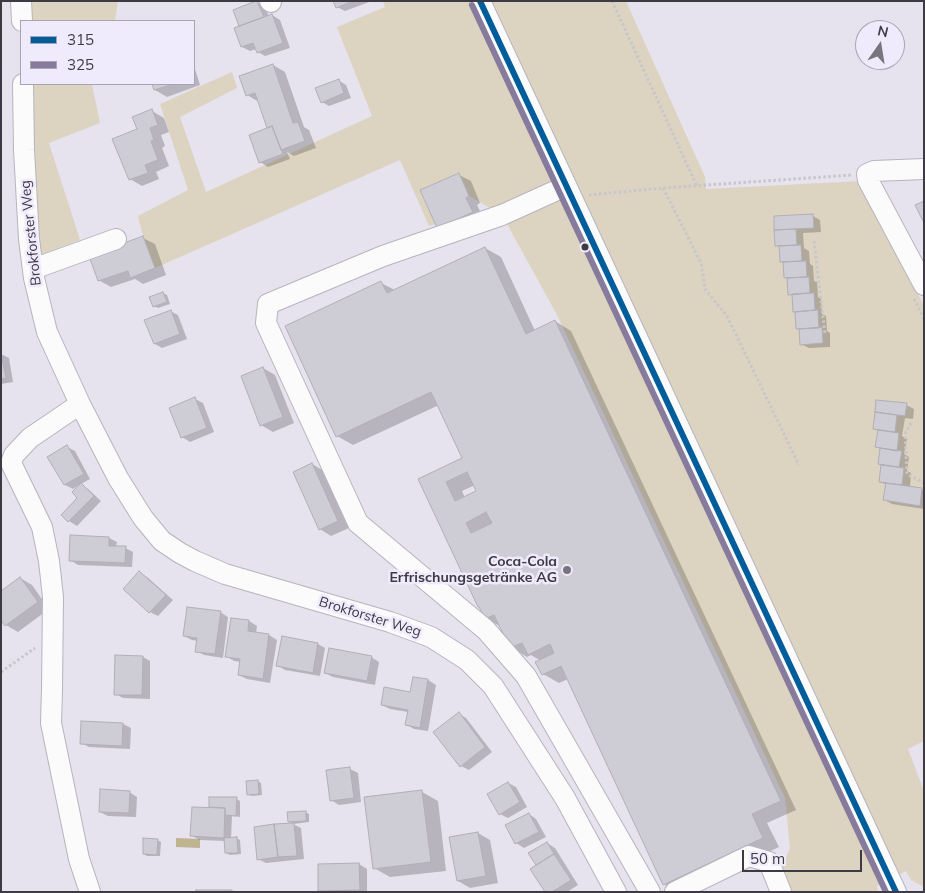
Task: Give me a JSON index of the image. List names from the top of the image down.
{
  "streets": {
    "street": ["Brokforster Weg"]
  },
  "places": ["Coca-Cola Erfrischungsgetränke AG"],
  "lines": ["transit line 315", "transit line 325"],
  "legend": ["315", "325"],
  "scale_bar": "50 m",
  "north": "top"
}
